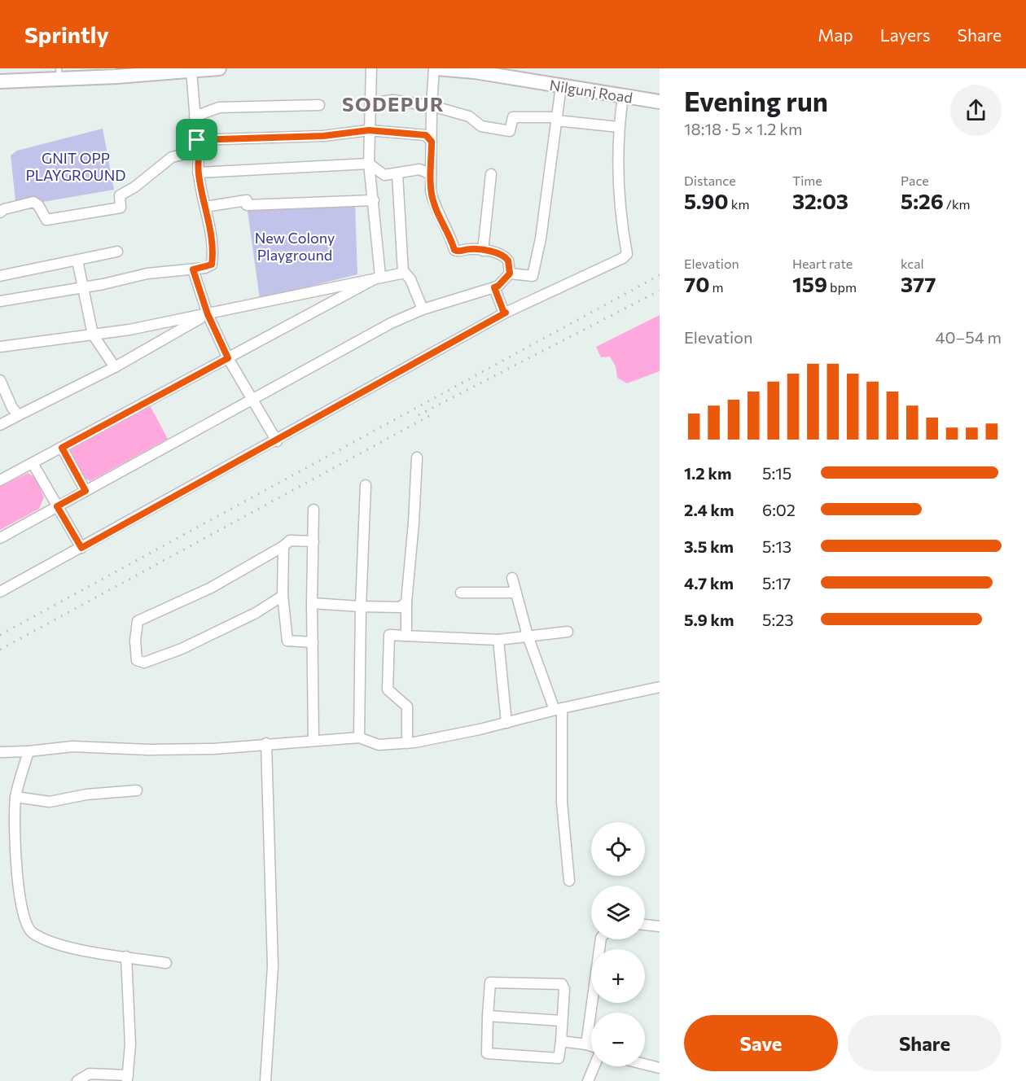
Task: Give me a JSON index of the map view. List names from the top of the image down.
{
  "streets": {
    "street": ["Nilgunj Road"]
  },
  "districts": ["SODEPUR"],
  "parks": ["GNIT OPP PLAYGROUND", "New Colony Playground"],
  "page": {
    "header": "Sprintly",
    "nav": ["Map", "Layers", "Share"],
    "heading": ["Evening run", "18:18 · 5 × 1.2 km"],
    "stats": [
      ["Distance", "5.90 km"],
      ["Time", "32:03"],
      ["Pace", "5:26 /km"],
      ["Elevation", "70 m"],
      ["Heart rate", "159 bpm"],
      ["kcal", "377"]
    ],
    "chart": ["Elevation", "40–54 m"],
    "list": [
      {
        "name": "1.2 km",
        "note": "5:15"
      },
      {
        "name": "2.4 km",
        "note": "6:02"
      },
      {
        "name": "3.5 km",
        "note": "5:13"
      },
      {
        "name": "4.7 km",
        "note": "5:17"
      },
      {
        "name": "5.9 km",
        "note": "5:23"
      }
    ],
    "map_buttons": ["+", "−"],
    "buttons": ["Save", "Share"]
  }
}
